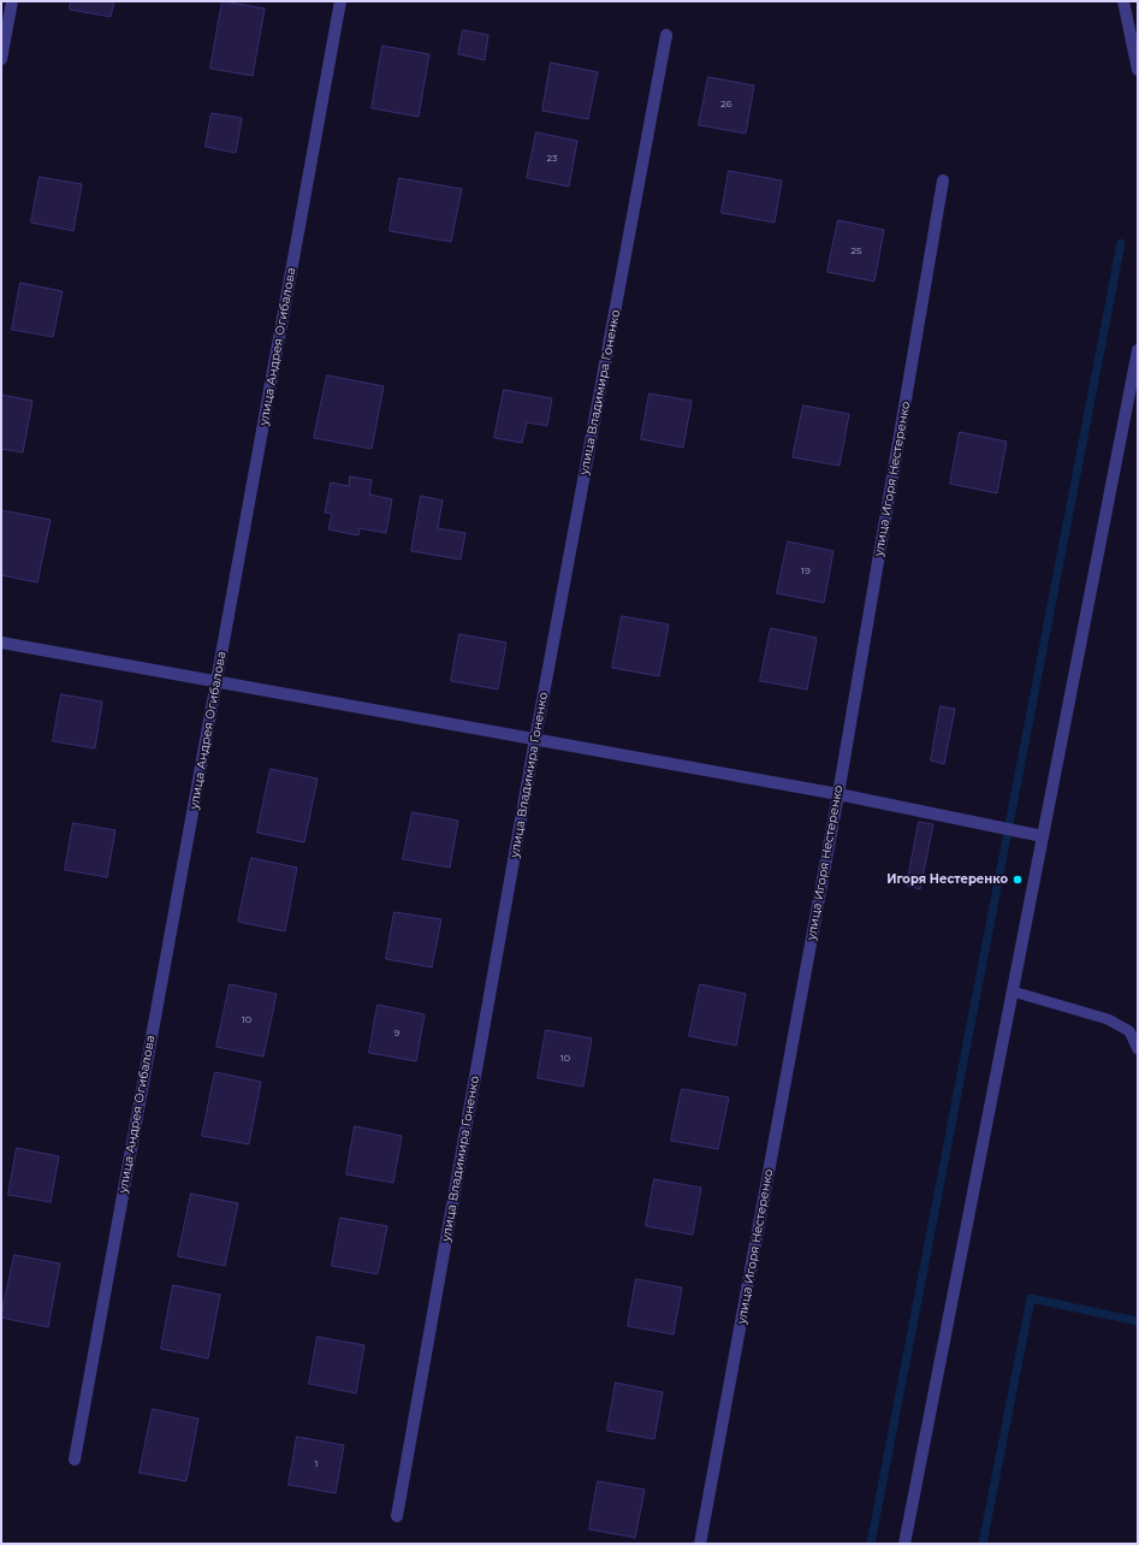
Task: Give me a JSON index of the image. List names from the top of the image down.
{
  "streets": {
    "street": ["улица Андрея Огибалова", "улица Владимира Гоненко", "улица Игоря Нестеренко"]
  },
  "places": ["Игоря Нестеренко"],
  "house_numbers": [
    "26",
    "23",
    "25",
    "19",
    "10",
    "9",
    "10",
    "1"
  ]
}
